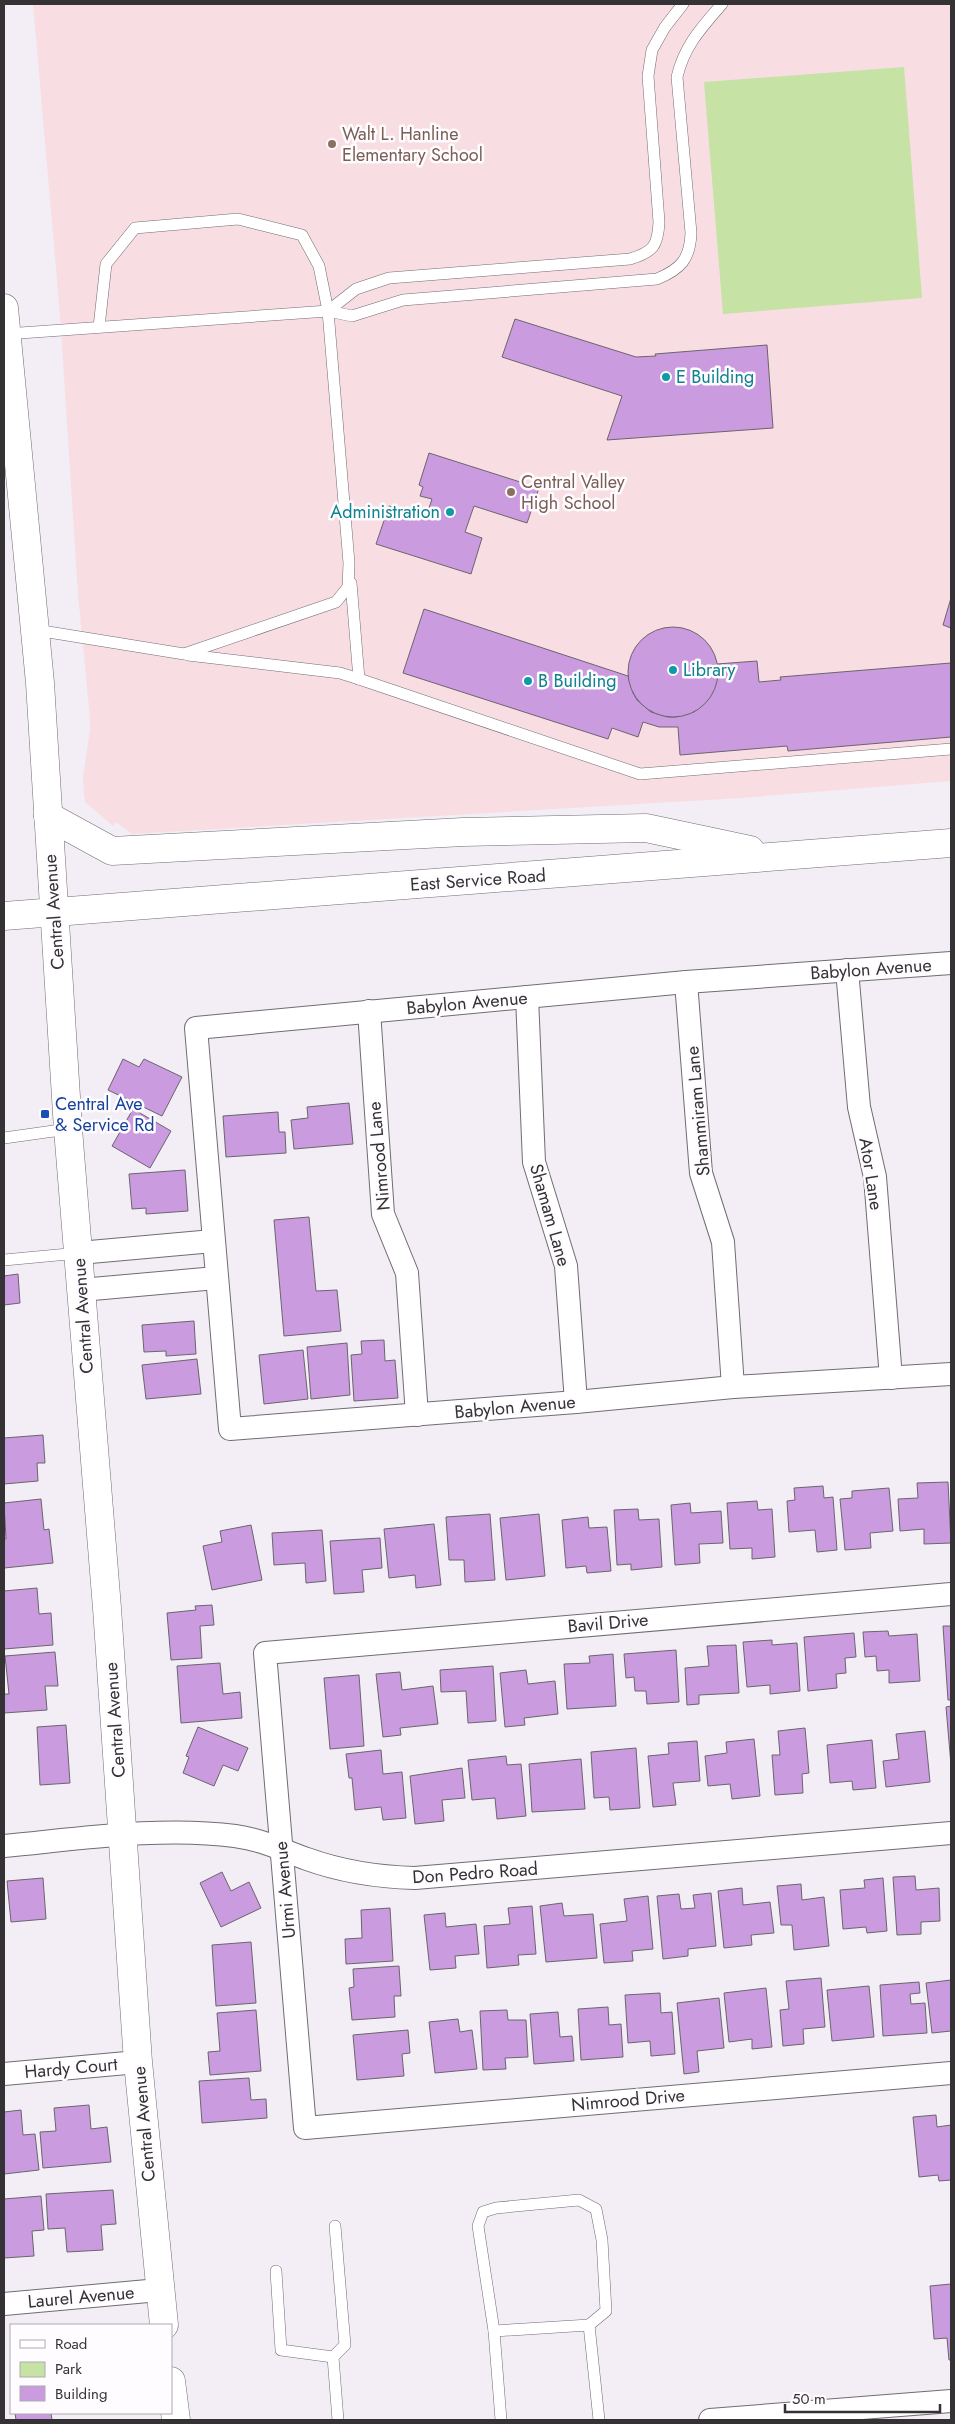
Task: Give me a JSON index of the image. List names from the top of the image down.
{
  "streets": {
    "street": [
      "East Service Road",
      "Central Avenue",
      "Babylon Avenue",
      "Shammiram Lane",
      "Nimrood Lane",
      "Ator Lane",
      "Shamam Lane",
      "Bavil Drive",
      "Don Pedro Road",
      "Urmi Avenue",
      "Hardy Court",
      "Nimrood Drive",
      "Laurel Avenue"
    ]
  },
  "crossings": [
    ["East Service Road", "Central Avenue"],
    ["Central Avenue", "Don Pedro Road"],
    ["Central Avenue", "Hardy Court"],
    ["Central Avenue", "Laurel Avenue"],
    ["Babylon Avenue", "Shammiram Lane"],
    ["Babylon Avenue", "Nimrood Lane"],
    ["Babylon Avenue", "Ator Lane"],
    ["Babylon Avenue", "Shamam Lane"],
    ["Bavil Drive", "Urmi Avenue"],
    ["Don Pedro Road", "Urmi Avenue"],
    ["Urmi Avenue", "Nimrood Drive"]
  ],
  "places": {
    "other": [
      "Walt L. Hanline Elementary School",
      "E Building",
      "Central Valley High School",
      "Administration",
      "Library",
      "B Building"
    ],
    "transit": ["Central Ave & Service Rd"]
  },
  "legend": ["Road", "Park", "Building"],
  "scale_bar": "50 m"
}
